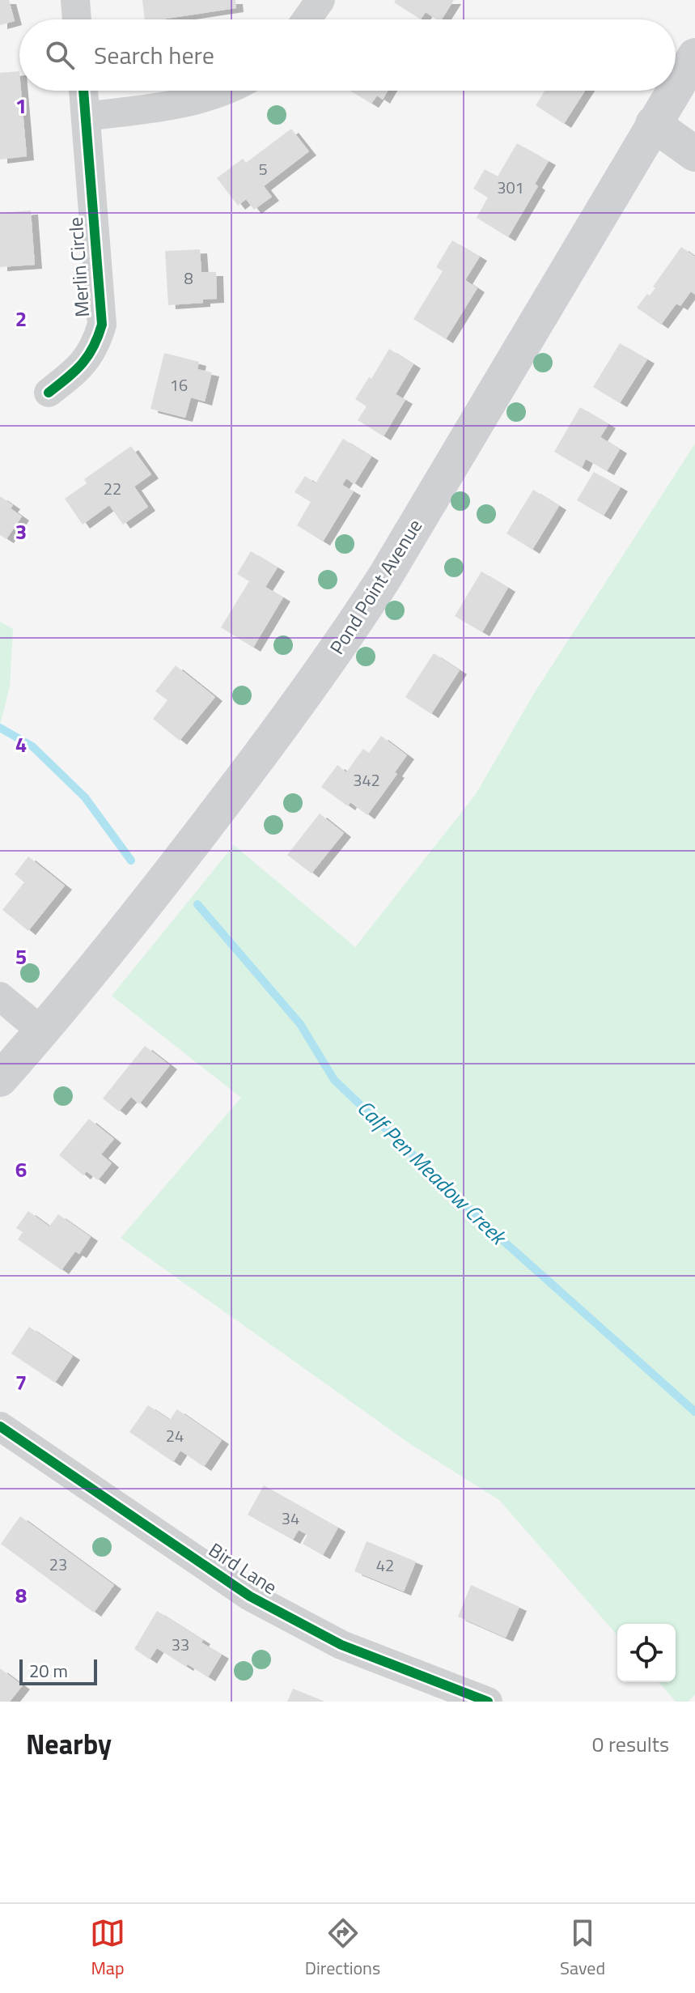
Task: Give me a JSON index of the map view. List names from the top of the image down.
{
  "streets": {
    "main road": ["Pond Point Avenue"],
    "street": ["Merlin Circle", "Bird Lane"]
  },
  "water": ["Calf Pen Meadow Creek"],
  "house_numbers": [
    "5",
    "301",
    "8",
    "16",
    "22",
    "342",
    "24",
    "34",
    "23",
    "42",
    "33"
  ],
  "scale_bar": "20 m",
  "page": {
    "search": "Search here",
    "scale": "20 m",
    "heading": ["Nearby", "0 results"],
    "nav": ["Map", "Directions", "Saved"]
  },
  "grid": {
    "rows": [
      "1",
      "2",
      "3",
      "4",
      "5",
      "6",
      "7",
      "8"
    ]
  }
}
